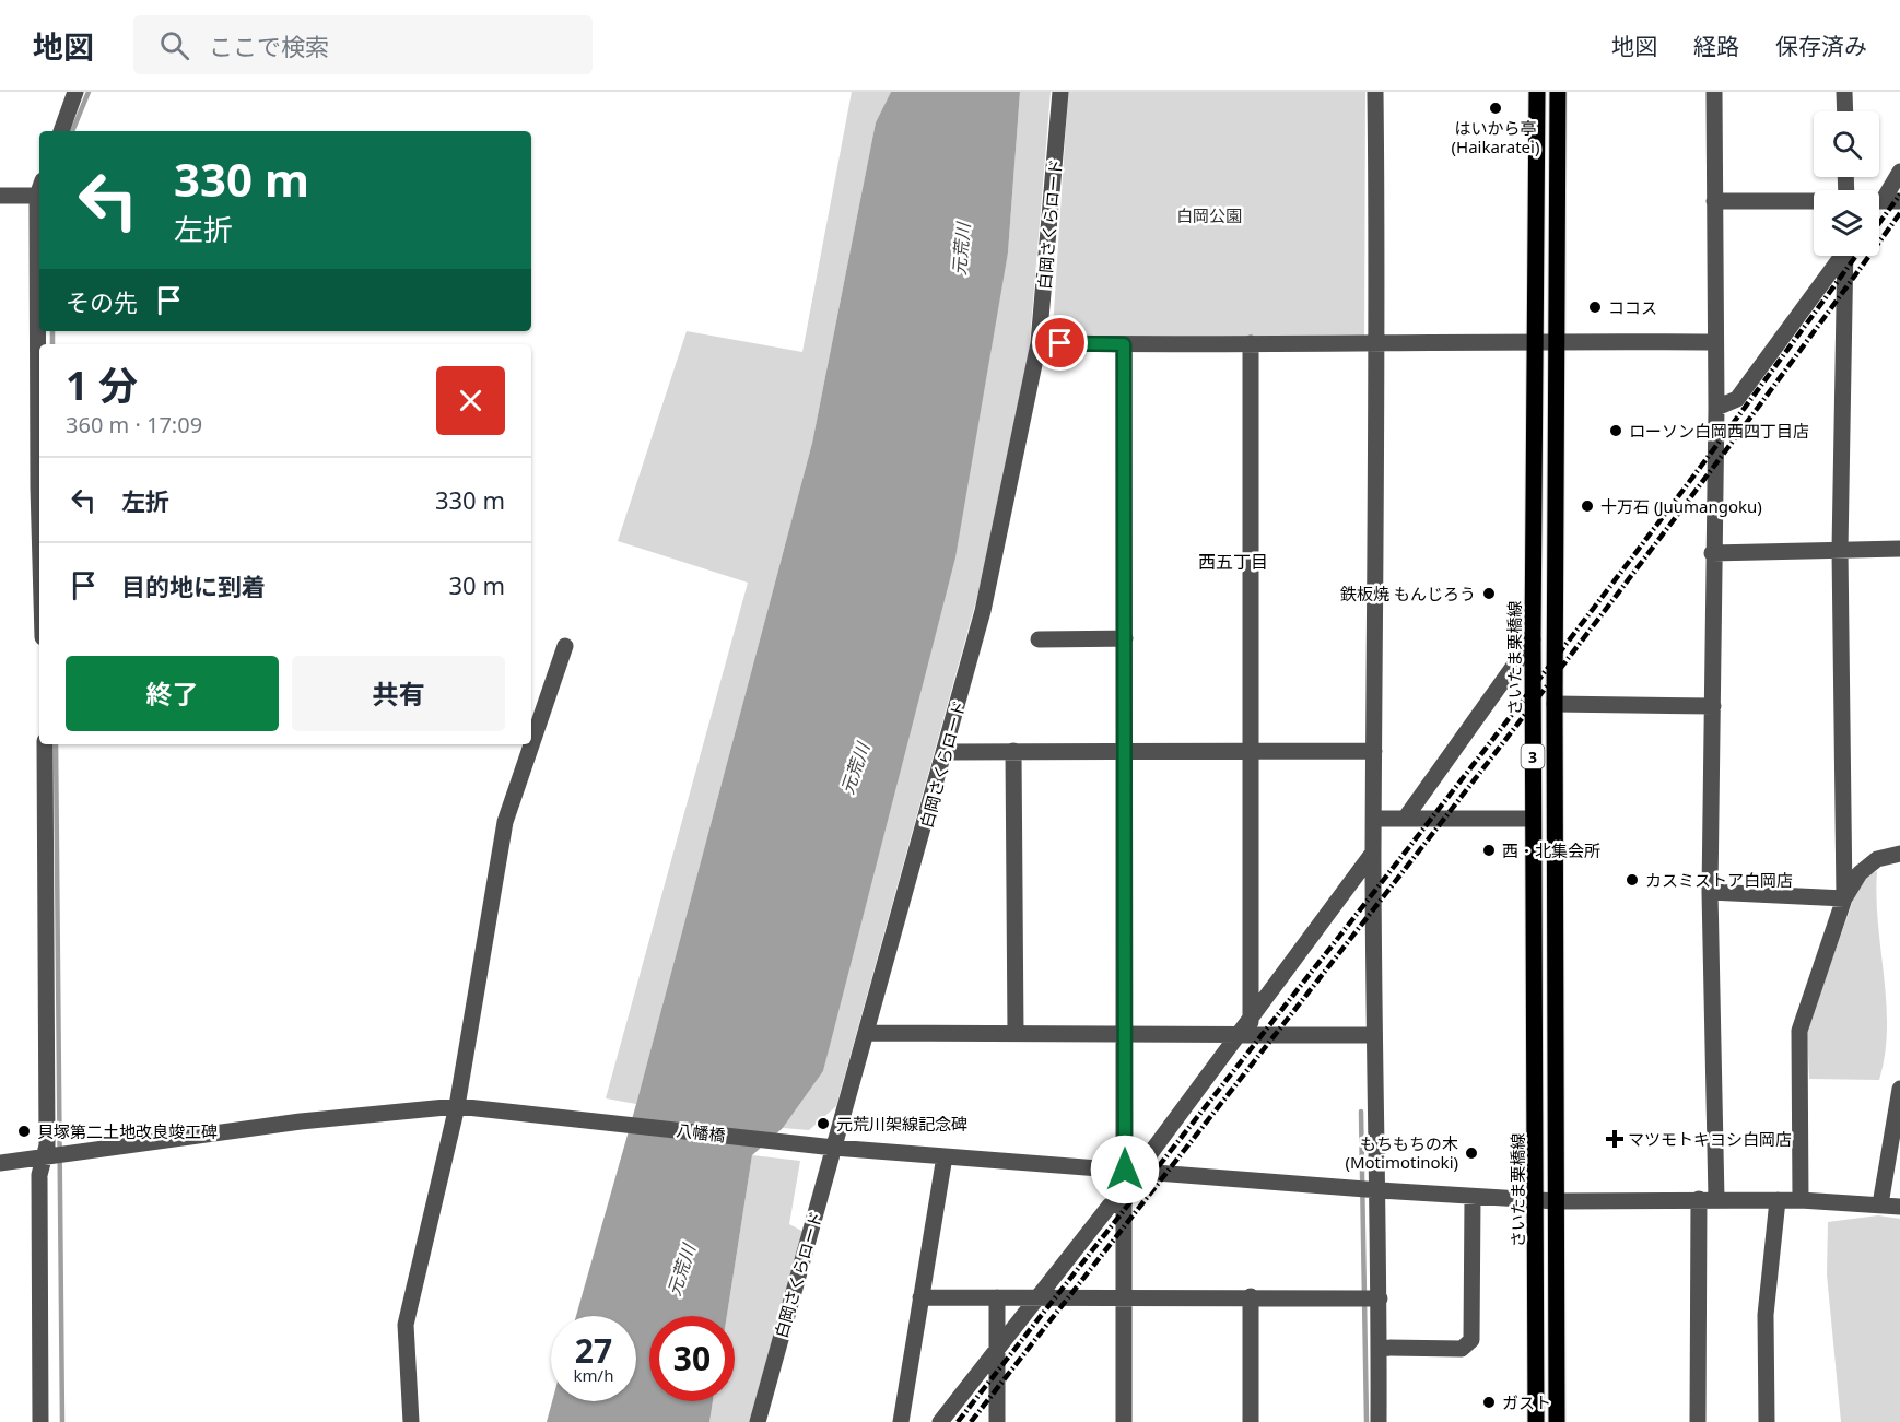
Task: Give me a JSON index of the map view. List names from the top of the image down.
{
  "streets": {
    "main road": ["さいたま栗橋線", "3"],
    "street": ["白岡さくらロード", "八幡橋"]
  },
  "crossings": [
    ["白岡さくらロード", "八幡橋"],
    ["さいたま栗橋線", "八幡橋"],
    ["3", "八幡橋"]
  ],
  "districts": ["西五丁目"],
  "water": ["元荒川"],
  "parks": ["白岡公園"],
  "places": {
    "other": [
      "はいから亭 (Haikaratei)",
      "ココス",
      "ローソン白岡西四丁目店",
      "十万石 (Juumangoku)",
      "鉄板焼 もんじろう",
      "西・北集会所",
      "カスミストア白岡店",
      "元荒川架線記念碑",
      "貝塚第二土地改良竣工碑",
      "もちもちの木 (Motimotinoki)",
      "ガスト"
    ],
    "health": ["マツモトキヨシ白岡店"]
  },
  "page": {
    "header": "地図",
    "search": "ここで検索",
    "nav": ["地図", "経路", "保存済み"],
    "turn": ["330 m", "左折"],
    "then": "その先",
    "heading": ["1 分", "360 m · 17:09"],
    "list": [
      {
        "name": "左折",
        "value": "330 m"
      },
      {
        "name": "目的地に到着",
        "value": "30 m"
      }
    ],
    "buttons": ["終了", "共有"],
    "speed": "27 km/h",
    "limit": "30"
  }
}
